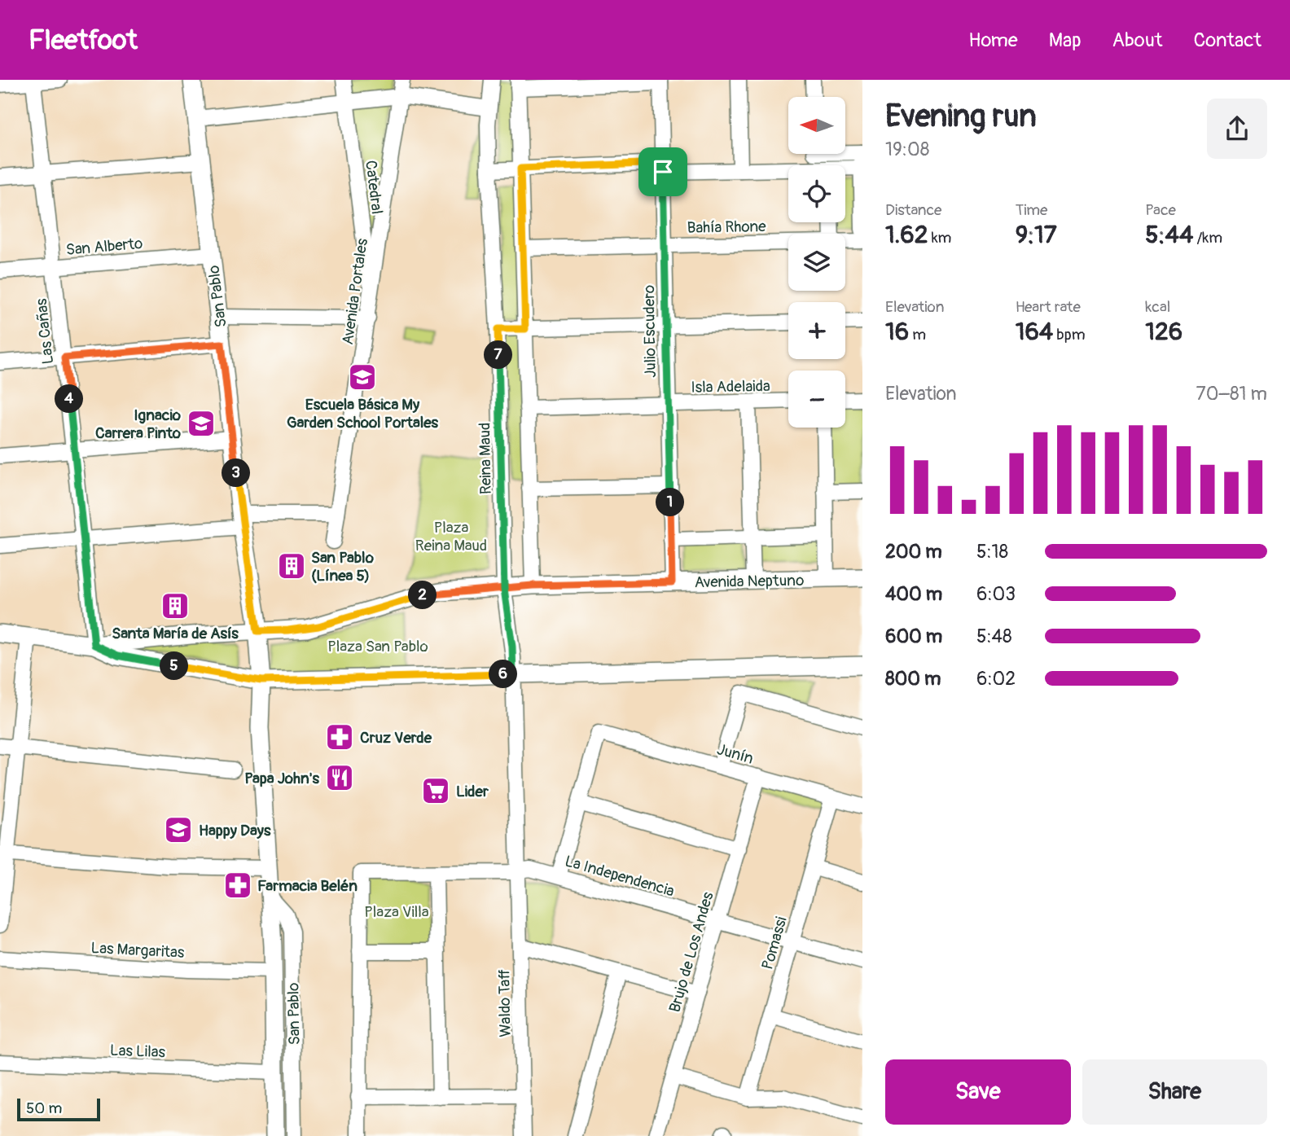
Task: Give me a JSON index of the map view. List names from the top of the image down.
{
  "streets": {
    "main road": ["San Pablo", "Avenida Neptuno"],
    "street": [
      "Catedral",
      "Bahía Rhone",
      "San Alberto",
      "Avenida Portales",
      "Las Cañas",
      "Julio Escudero",
      "Isla Adelaida",
      "Reina Maud",
      "Junín",
      "La Independencia",
      "Pomassi",
      "Las Margaritas",
      "Brujo de Los Andes",
      "Waldo Taff",
      "Las Lilas"
    ]
  },
  "crossings": [
    ["Catedral", "Avenida Portales"],
    ["Bahía Rhone", "Julio Escudero"],
    ["San Alberto", "San Pablo"],
    ["San Alberto", "Las Cañas"],
    ["San Pablo", "Avenida Neptuno"],
    ["San Pablo", "Las Margaritas"],
    ["San Pablo", "Las Lilas"],
    ["Las Cañas", "Avenida Neptuno"],
    ["Julio Escudero", "Isla Adelaida"],
    ["Julio Escudero", "Avenida Neptuno"],
    ["Reina Maud", "Avenida Neptuno"],
    ["Reina Maud", "La Independencia"],
    ["Reina Maud", "Waldo Taff"],
    ["Junín", "Pomassi"],
    ["Junín", "Brujo de Los Andes"],
    ["La Independencia", "Pomassi"],
    ["La Independencia", "Brujo de Los Andes"],
    ["La Independencia", "Waldo Taff"]
  ],
  "parks": ["Plaza Reina Maud", "Plaza San Pablo", "Plaza Villa"],
  "places": {
    "school or university": ["Escuela Básica My Garden School Portales", "Ignacio Carrera Pinto", "Happy Days"],
    "building": ["San Pablo (Línea 5)", "Santa María de Asís"],
    "pharmacy": ["Cruz Verde", "Farmacia Belén"],
    "restaurant": ["Papa John's"],
    "supermarket": ["Lider"]
  },
  "scale_bar": "50 m",
  "north": "left",
  "page": {
    "header": "Fleetfoot",
    "nav": [
      "Home",
      "Map",
      "About",
      "Contact"
    ],
    "heading": ["Evening run", "19:08"],
    "map_buttons": ["+", "−"],
    "stats": [
      ["Distance", "1.62 km"],
      ["Time", "9:17"],
      ["Pace", "5:44 /km"],
      ["Elevation", "16 m"],
      ["Heart rate", "164 bpm"],
      ["kcal", "126"]
    ],
    "pins": [
      "7",
      "4",
      "3",
      "1",
      "2",
      "5",
      "6"
    ],
    "chart": ["Elevation", "70–81 m"],
    "list": [
      {
        "name": "200 m",
        "note": "5:18"
      },
      {
        "name": "400 m",
        "note": "6:03"
      },
      {
        "name": "600 m",
        "note": "5:48"
      },
      {
        "name": "800 m",
        "note": "6:02"
      }
    ],
    "buttons": ["Save", "Share"],
    "scale": "50 m"
  }
}
